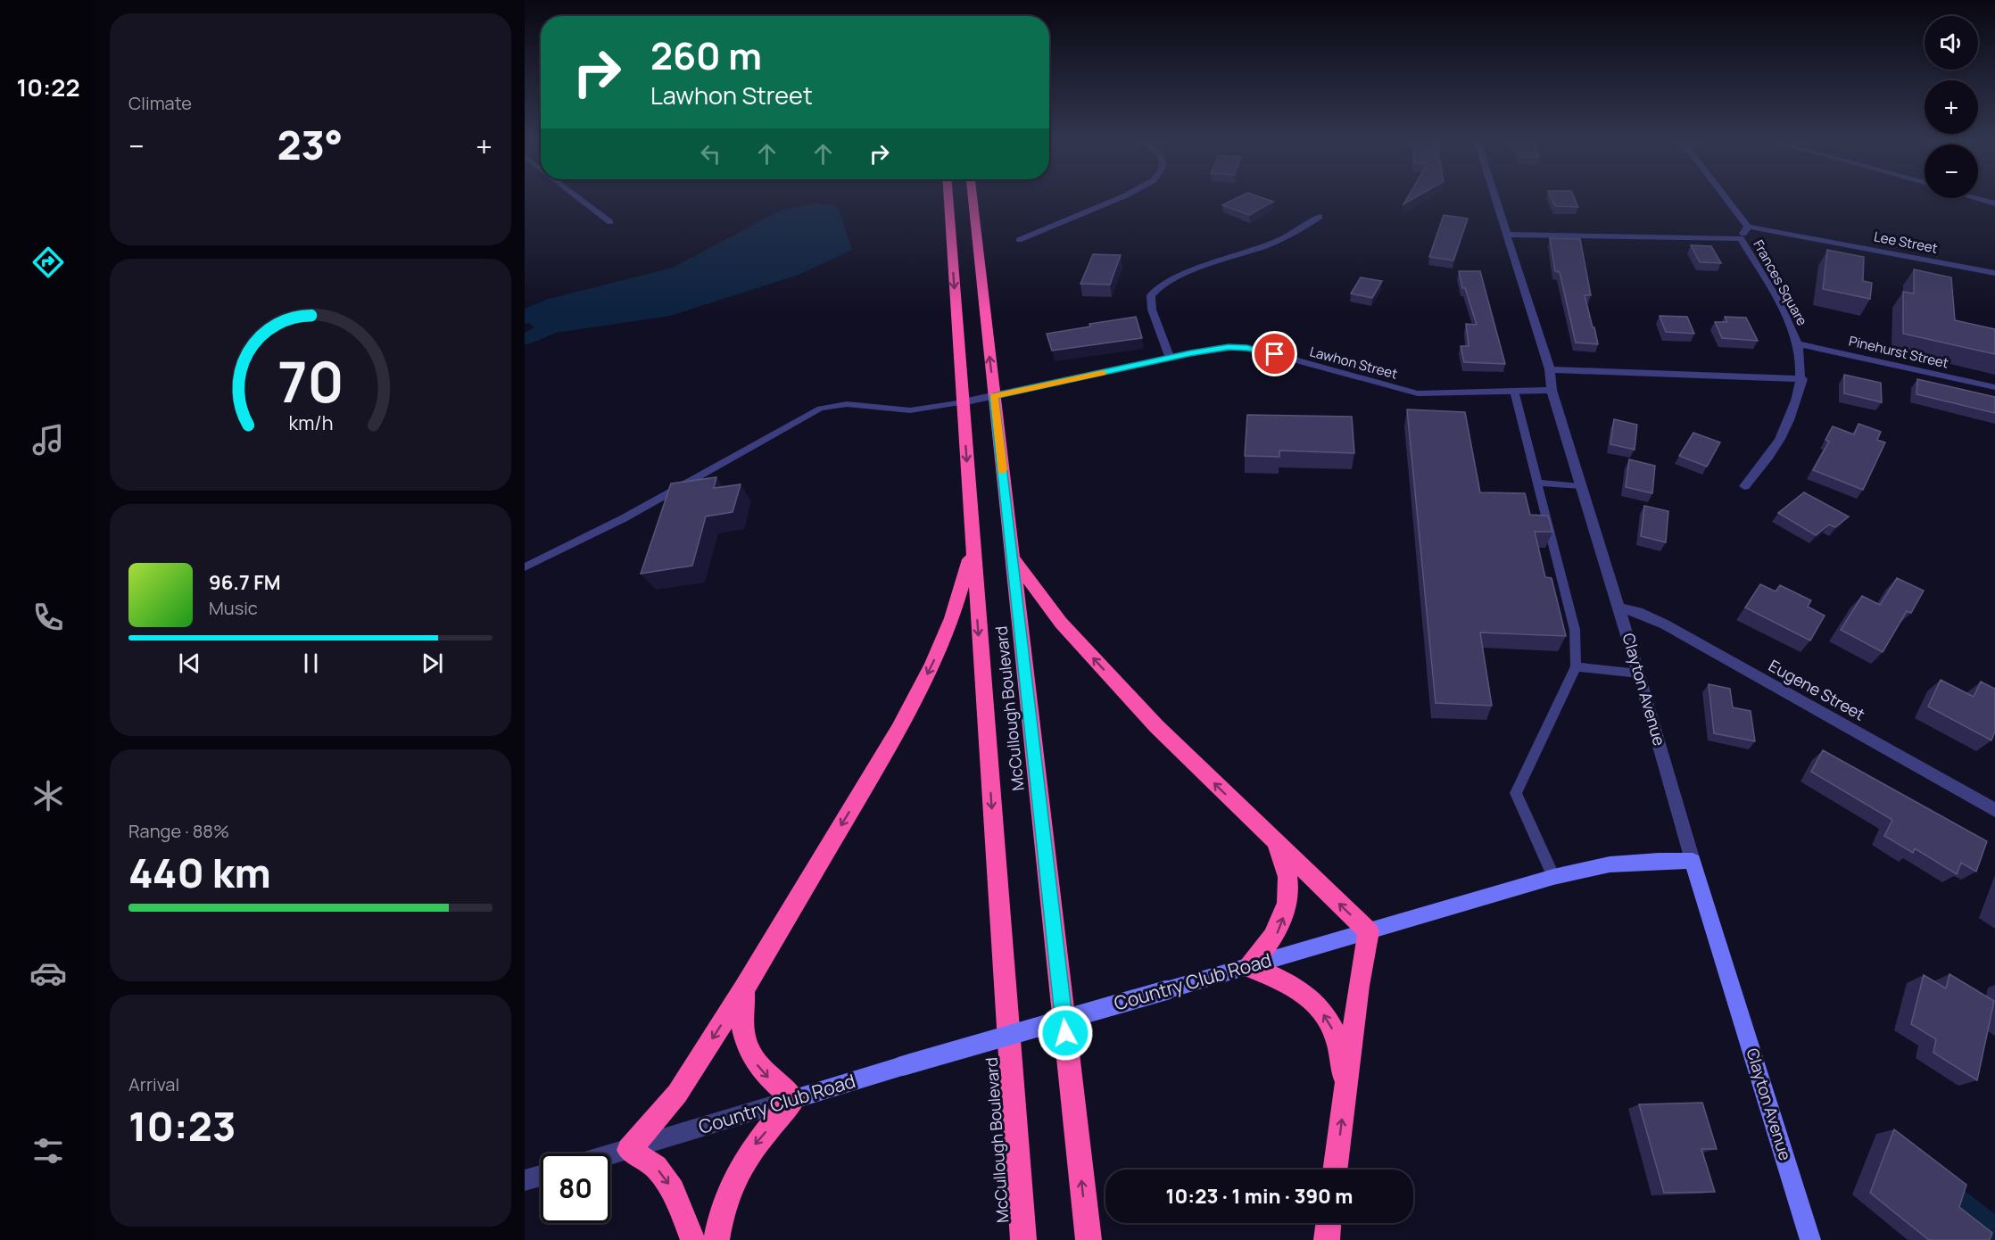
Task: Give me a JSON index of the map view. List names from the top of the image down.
{
  "streets": {
    "highway": ["McCullough Boulevard"],
    "street": [
      "Lee Street",
      "Frances Square",
      "Pinehurst Street",
      "Lawhon Street",
      "Clayton Avenue",
      "Eugene Street",
      "Country Club Road"
    ]
  },
  "crossings": [
    ["Frances Square", "Pinehurst Street"],
    ["Frances Square", "Clayton Avenue"],
    ["Lawhon Street", "Clayton Avenue"],
    ["Lawhon Street", "McCullough Boulevard"],
    ["Clayton Avenue", "Eugene Street"],
    ["Clayton Avenue", "Country Club Road"]
  ],
  "page": {
    "tabs": "10:22",
    "tile": [
      "Climate",
      ["Range · 88%", "440 km"],
      ["Arrival", "10:23"]
    ],
    "map_buttons": ["+", "−"],
    "turn": ["260 m", "Lawhon Street"],
    "heat": ["−", "23°", "+"],
    "song": ["96.7 FM", "Music"],
    "limit": "80",
    "trip": "10:23 · 1 min · 390 m",
    "gauge": ["70", "km/h"]
  }
}
